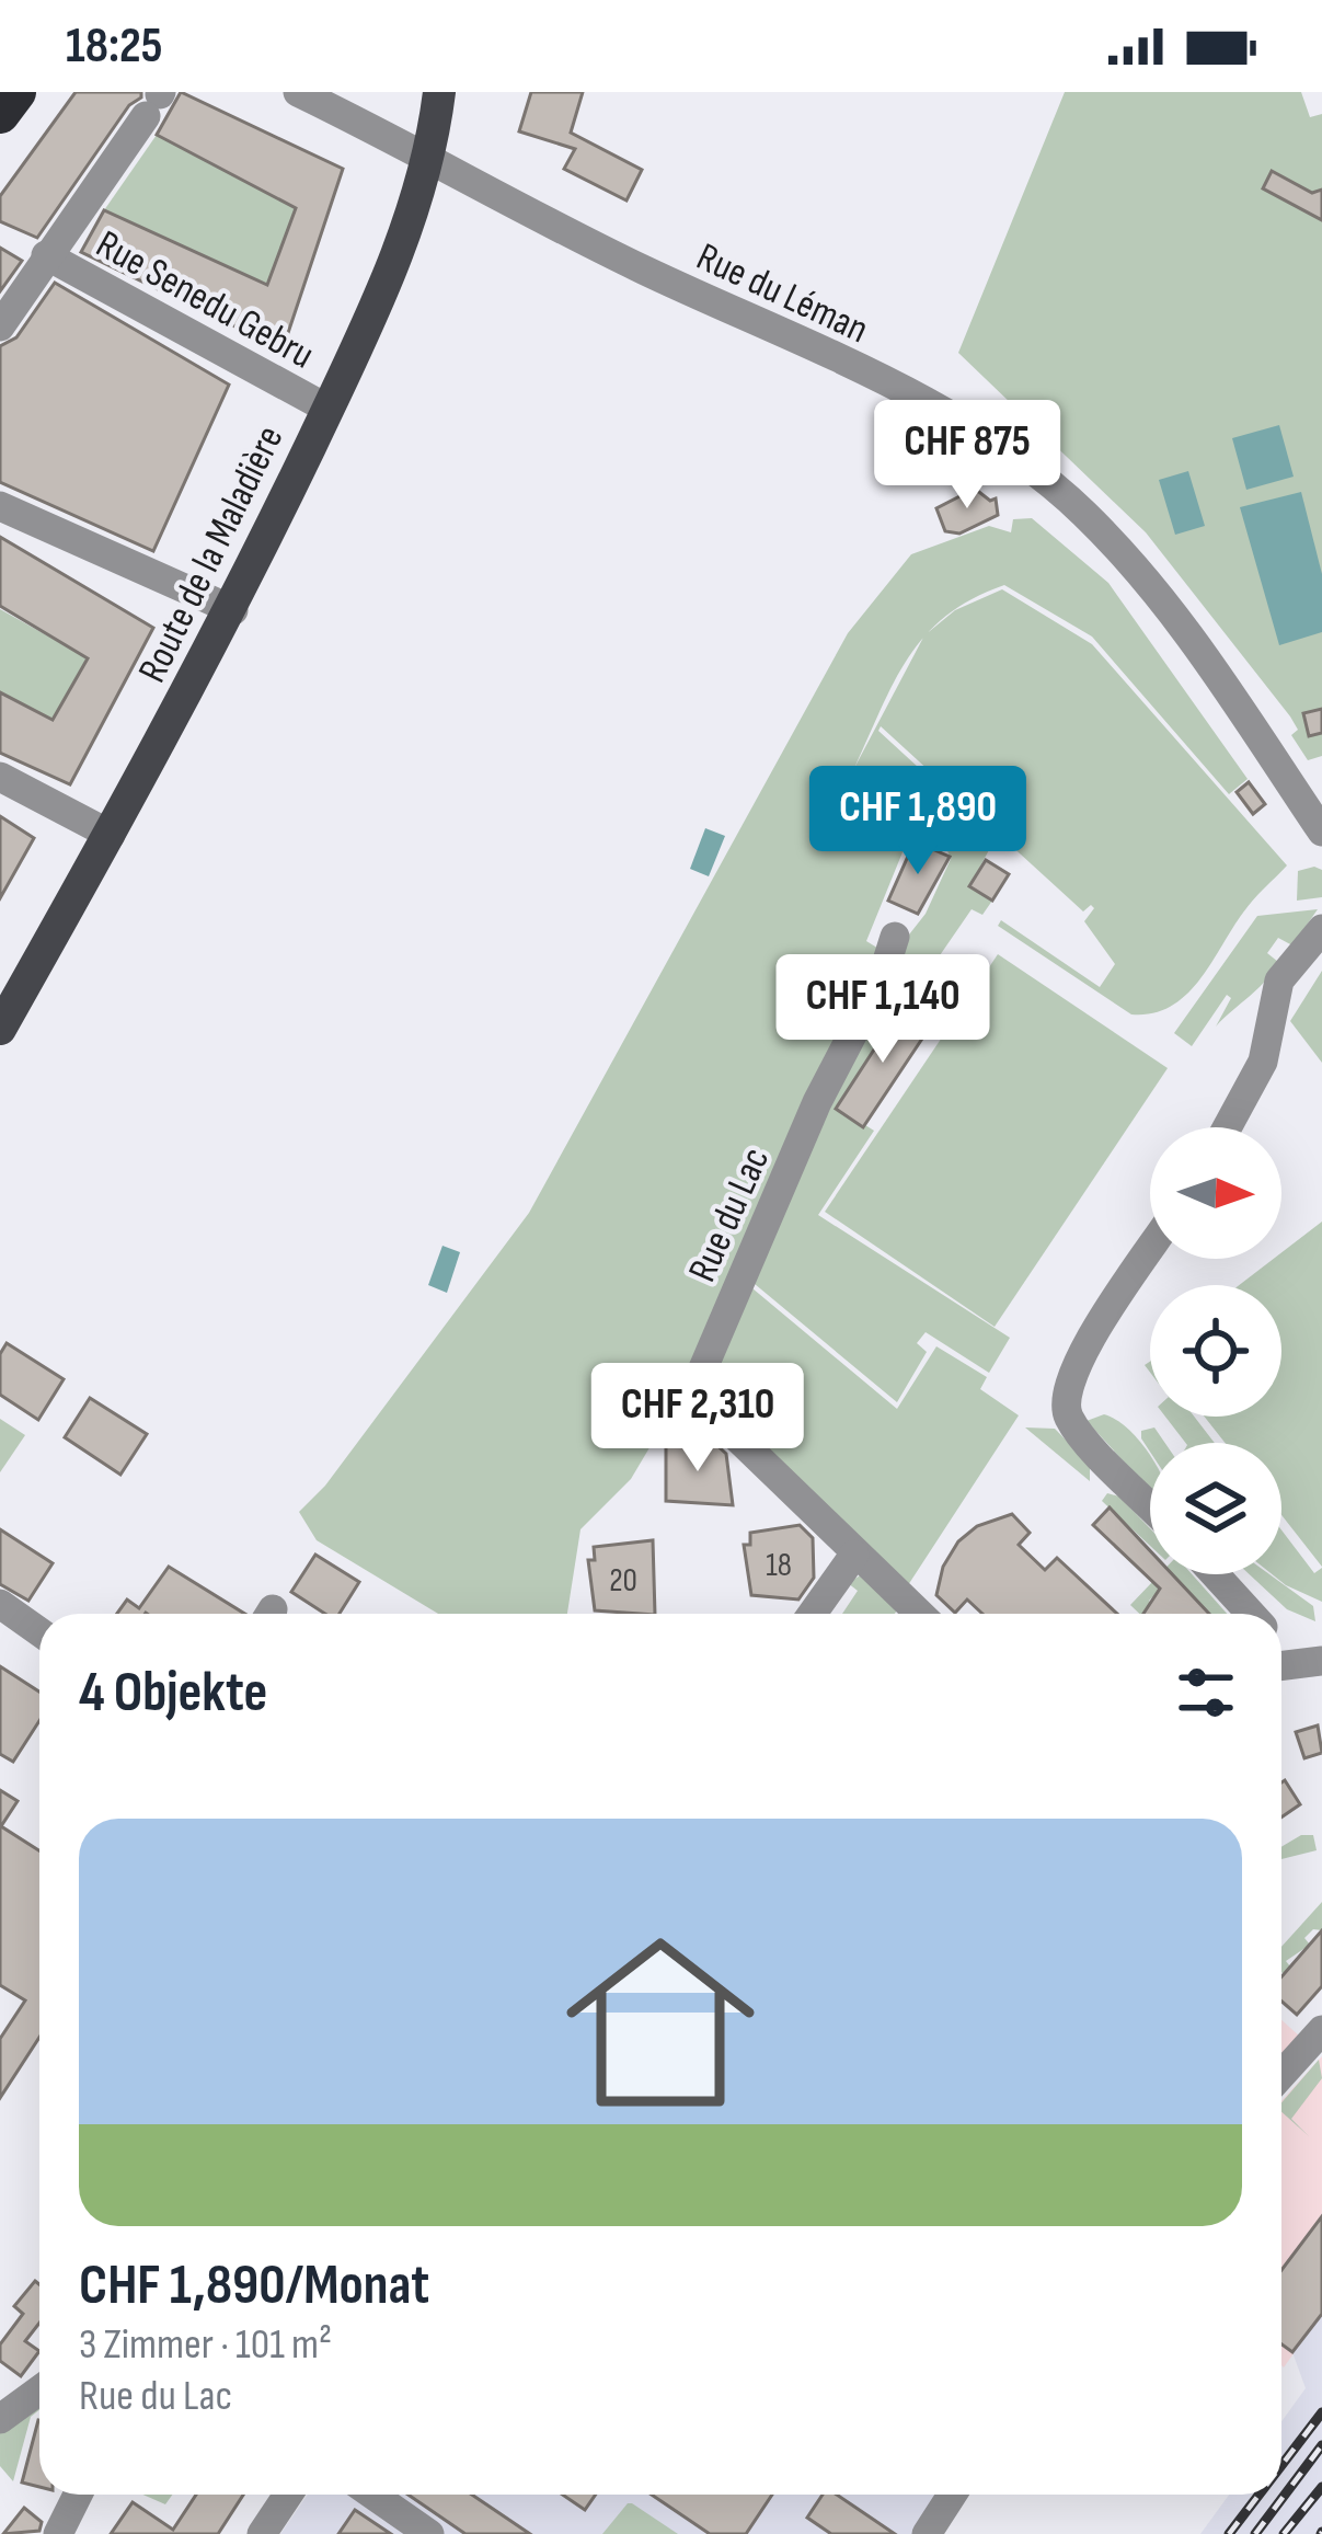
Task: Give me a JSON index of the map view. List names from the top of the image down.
{
  "streets": {
    "main road": ["Route de la Maladière"],
    "street": ["Rue du Léman", "Rue Senedu Gebru", "Rue du Lac"]
  },
  "crossings": [
    ["Rue du Léman", "Route de la Maladière"],
    ["Rue Senedu Gebru", "Route de la Maladière"]
  ],
  "house_numbers": ["18", "20"],
  "north": "right",
  "page": {
    "status": "18:25",
    "price": [
      "CHF 875",
      "CHF 1,890",
      "CHF 1,140",
      "CHF 2,310"
    ],
    "heading": "4 Objekte",
    "list": [
      {
        "name": "CHF 1,890/Monat",
        "note": "3 Zimmer · 101 m² · Rue du Lac"
      }
    ]
  }
}
